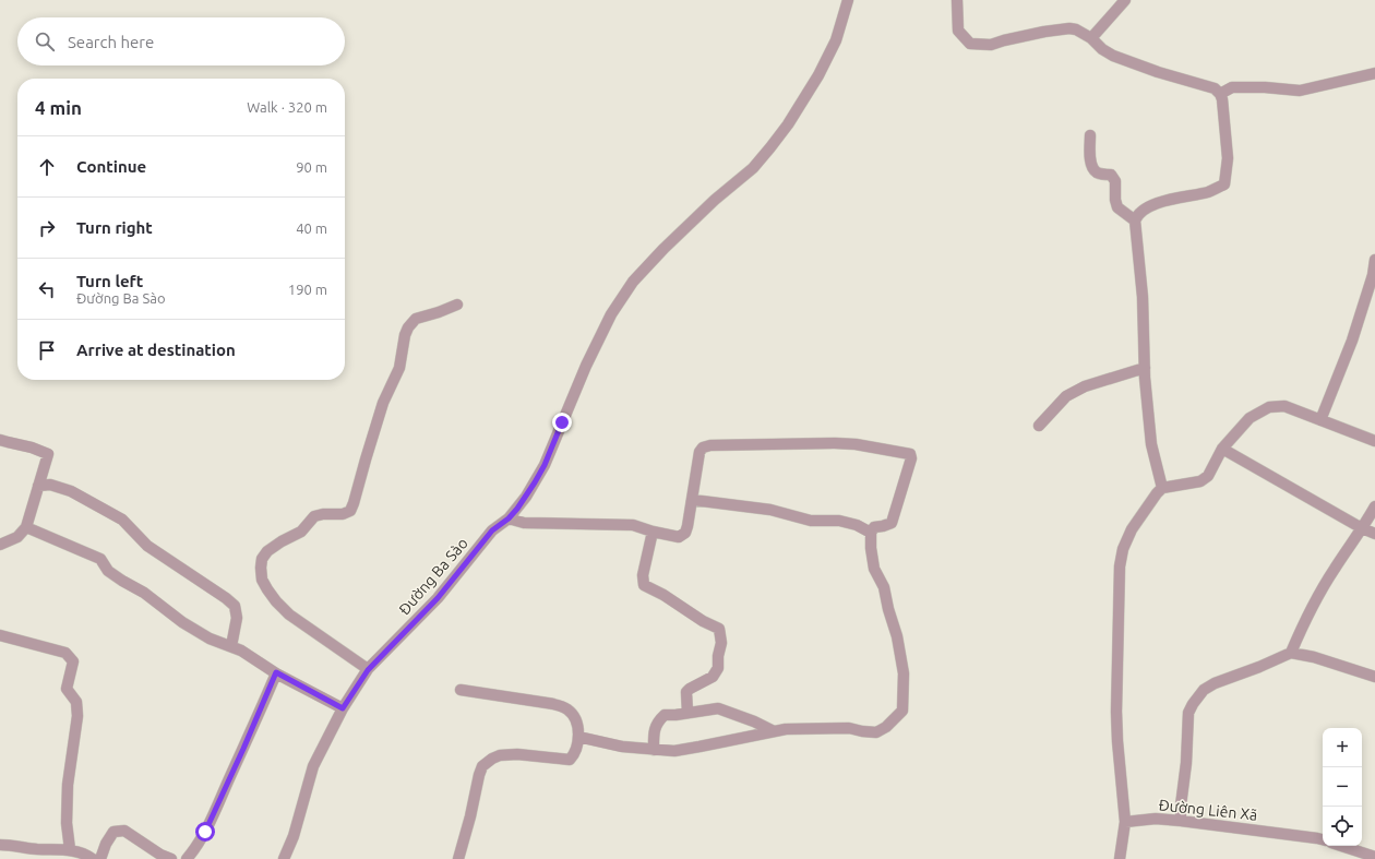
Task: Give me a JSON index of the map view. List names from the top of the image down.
{
  "streets": {
    "street": ["Đường Ba Sào", "Đường Liên Xã"]
  },
  "page": {
    "search": "Search here",
    "heading": ["4 min", "Walk · 320 m"],
    "list": [
      ["Continue", "90 m"],
      ["Turn right", "40 m"],
      ["Turn left", "Đường Ba Sào", "190 m"],
      "Arrive at destination"
    ],
    "map_buttons": ["+", "−"]
  }
}
